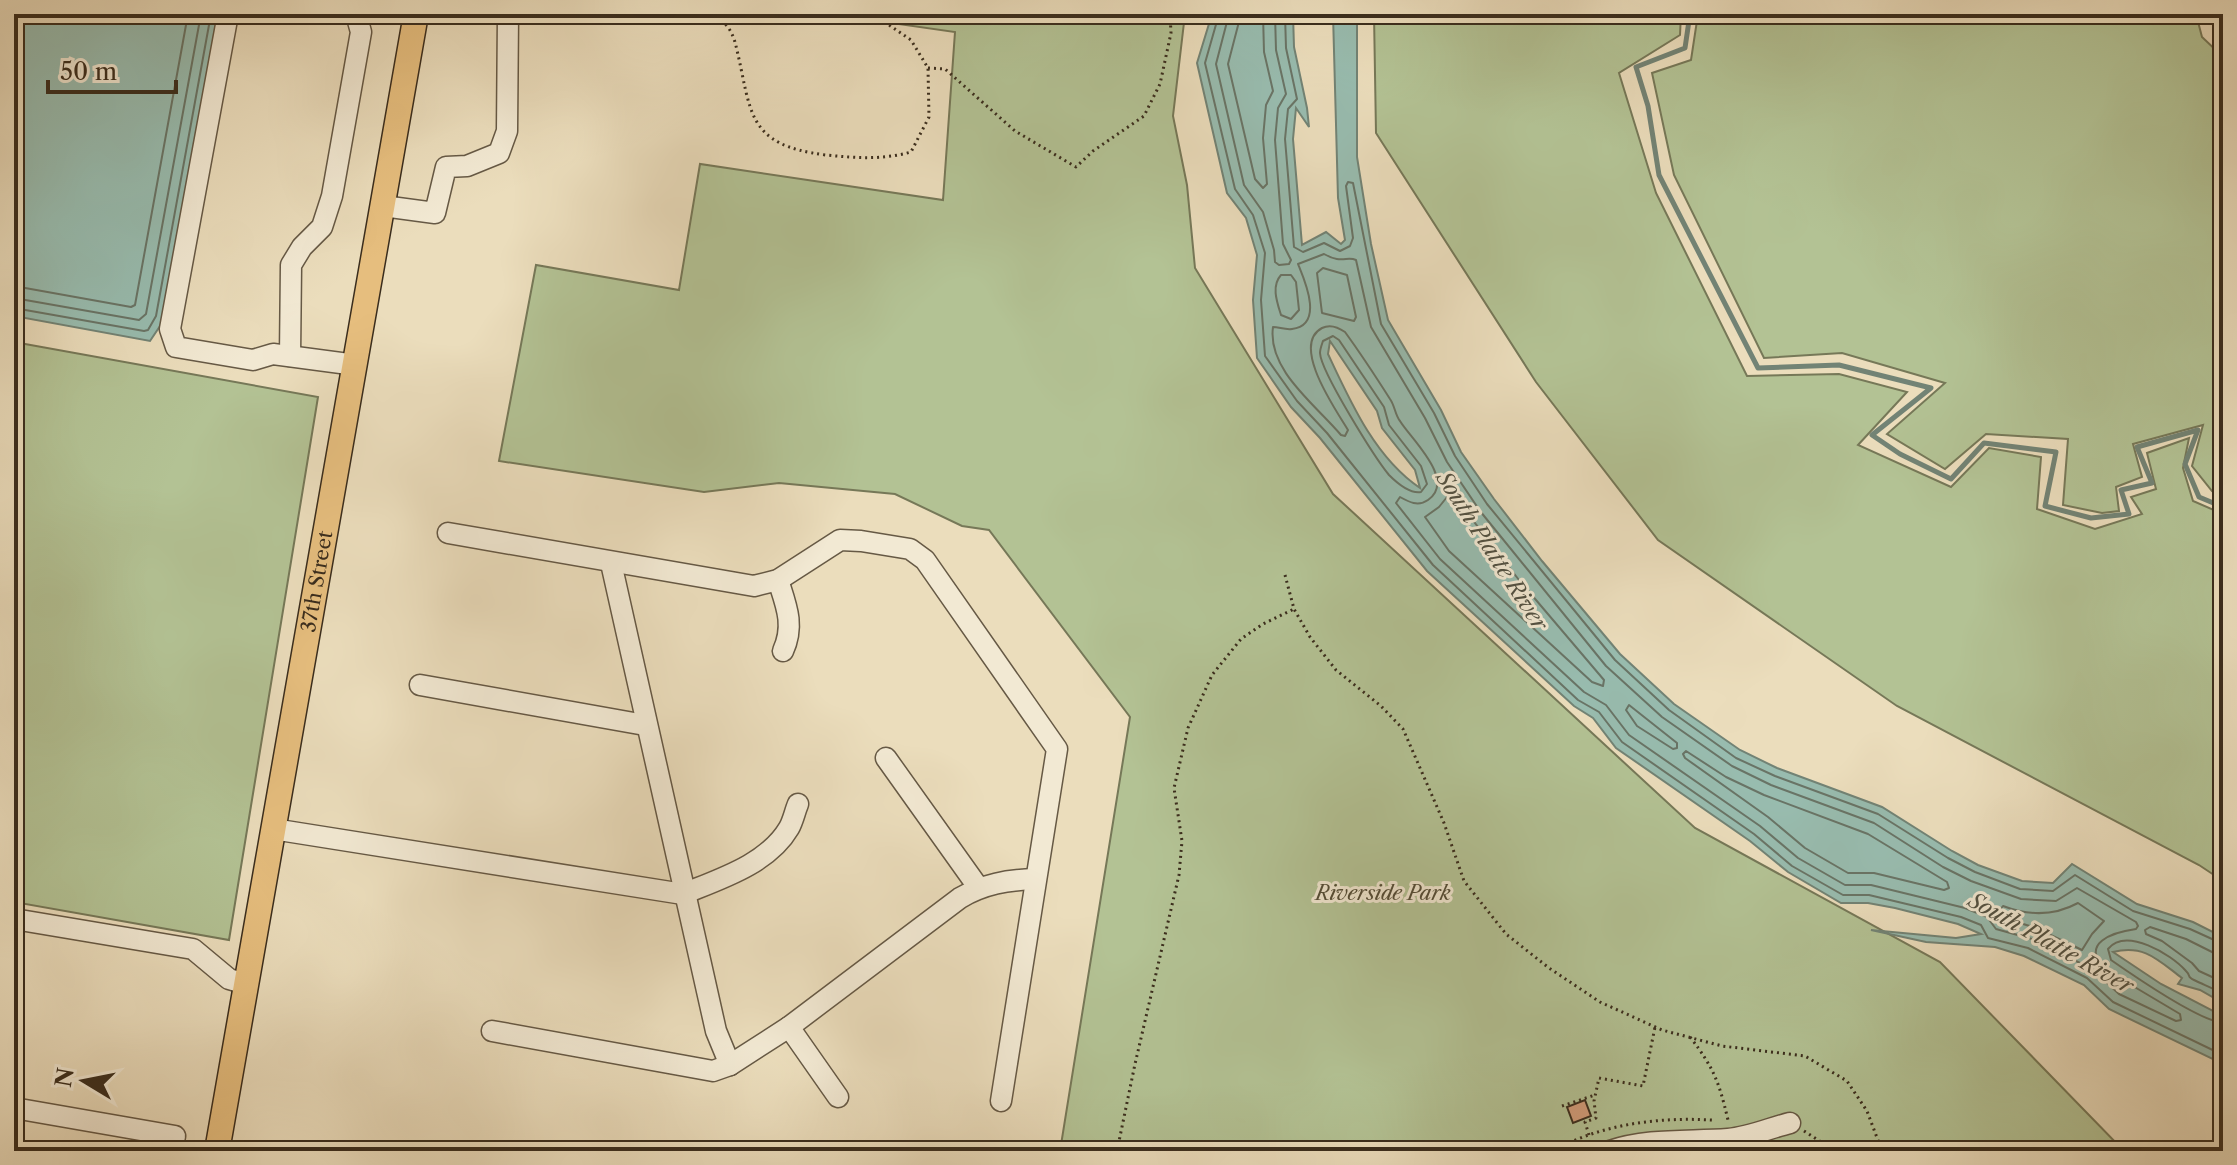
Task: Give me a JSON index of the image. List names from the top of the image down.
{
  "streets": {
    "main road": ["37th Street"]
  },
  "water": ["South Platte River"],
  "parks": ["Riverside Park"],
  "scale_bar": "50 m",
  "north": "left"
}
